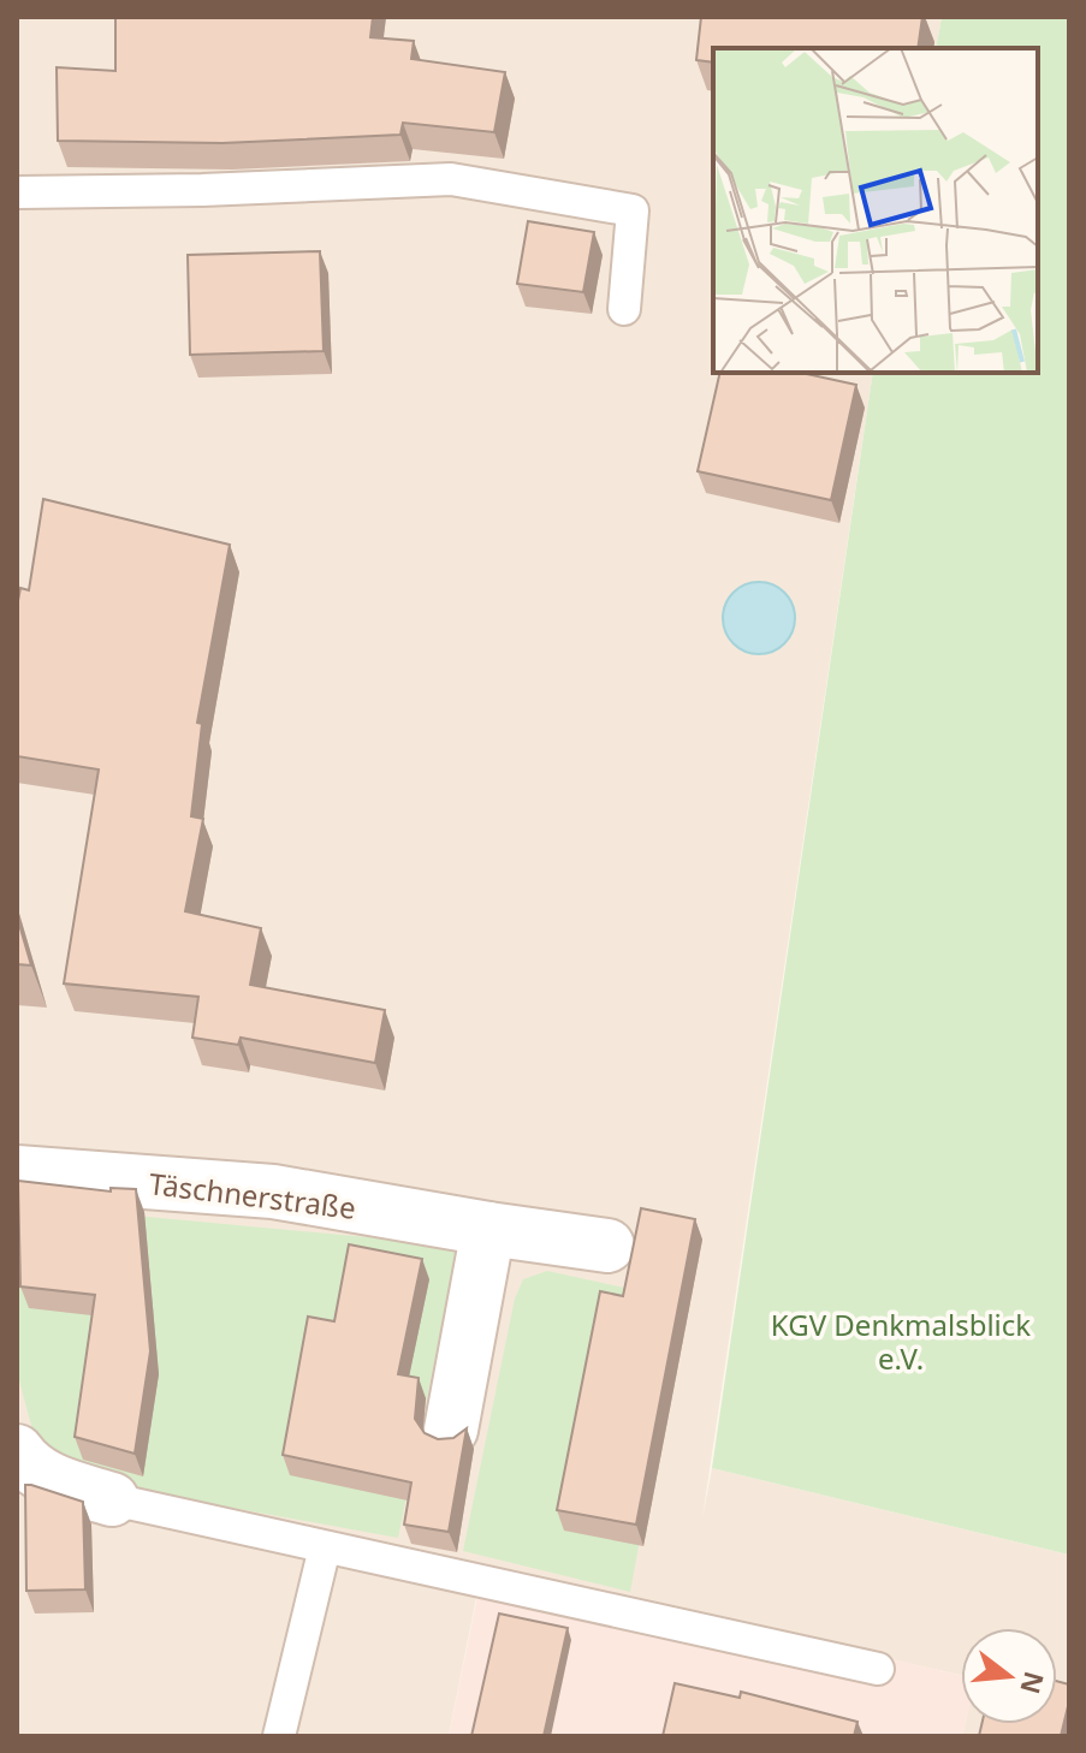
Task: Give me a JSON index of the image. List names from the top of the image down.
{
  "streets": {
    "street": ["Täschnerstraße"]
  },
  "parks": ["KGV Denkmalsblick e.V."],
  "north": "right"
}
